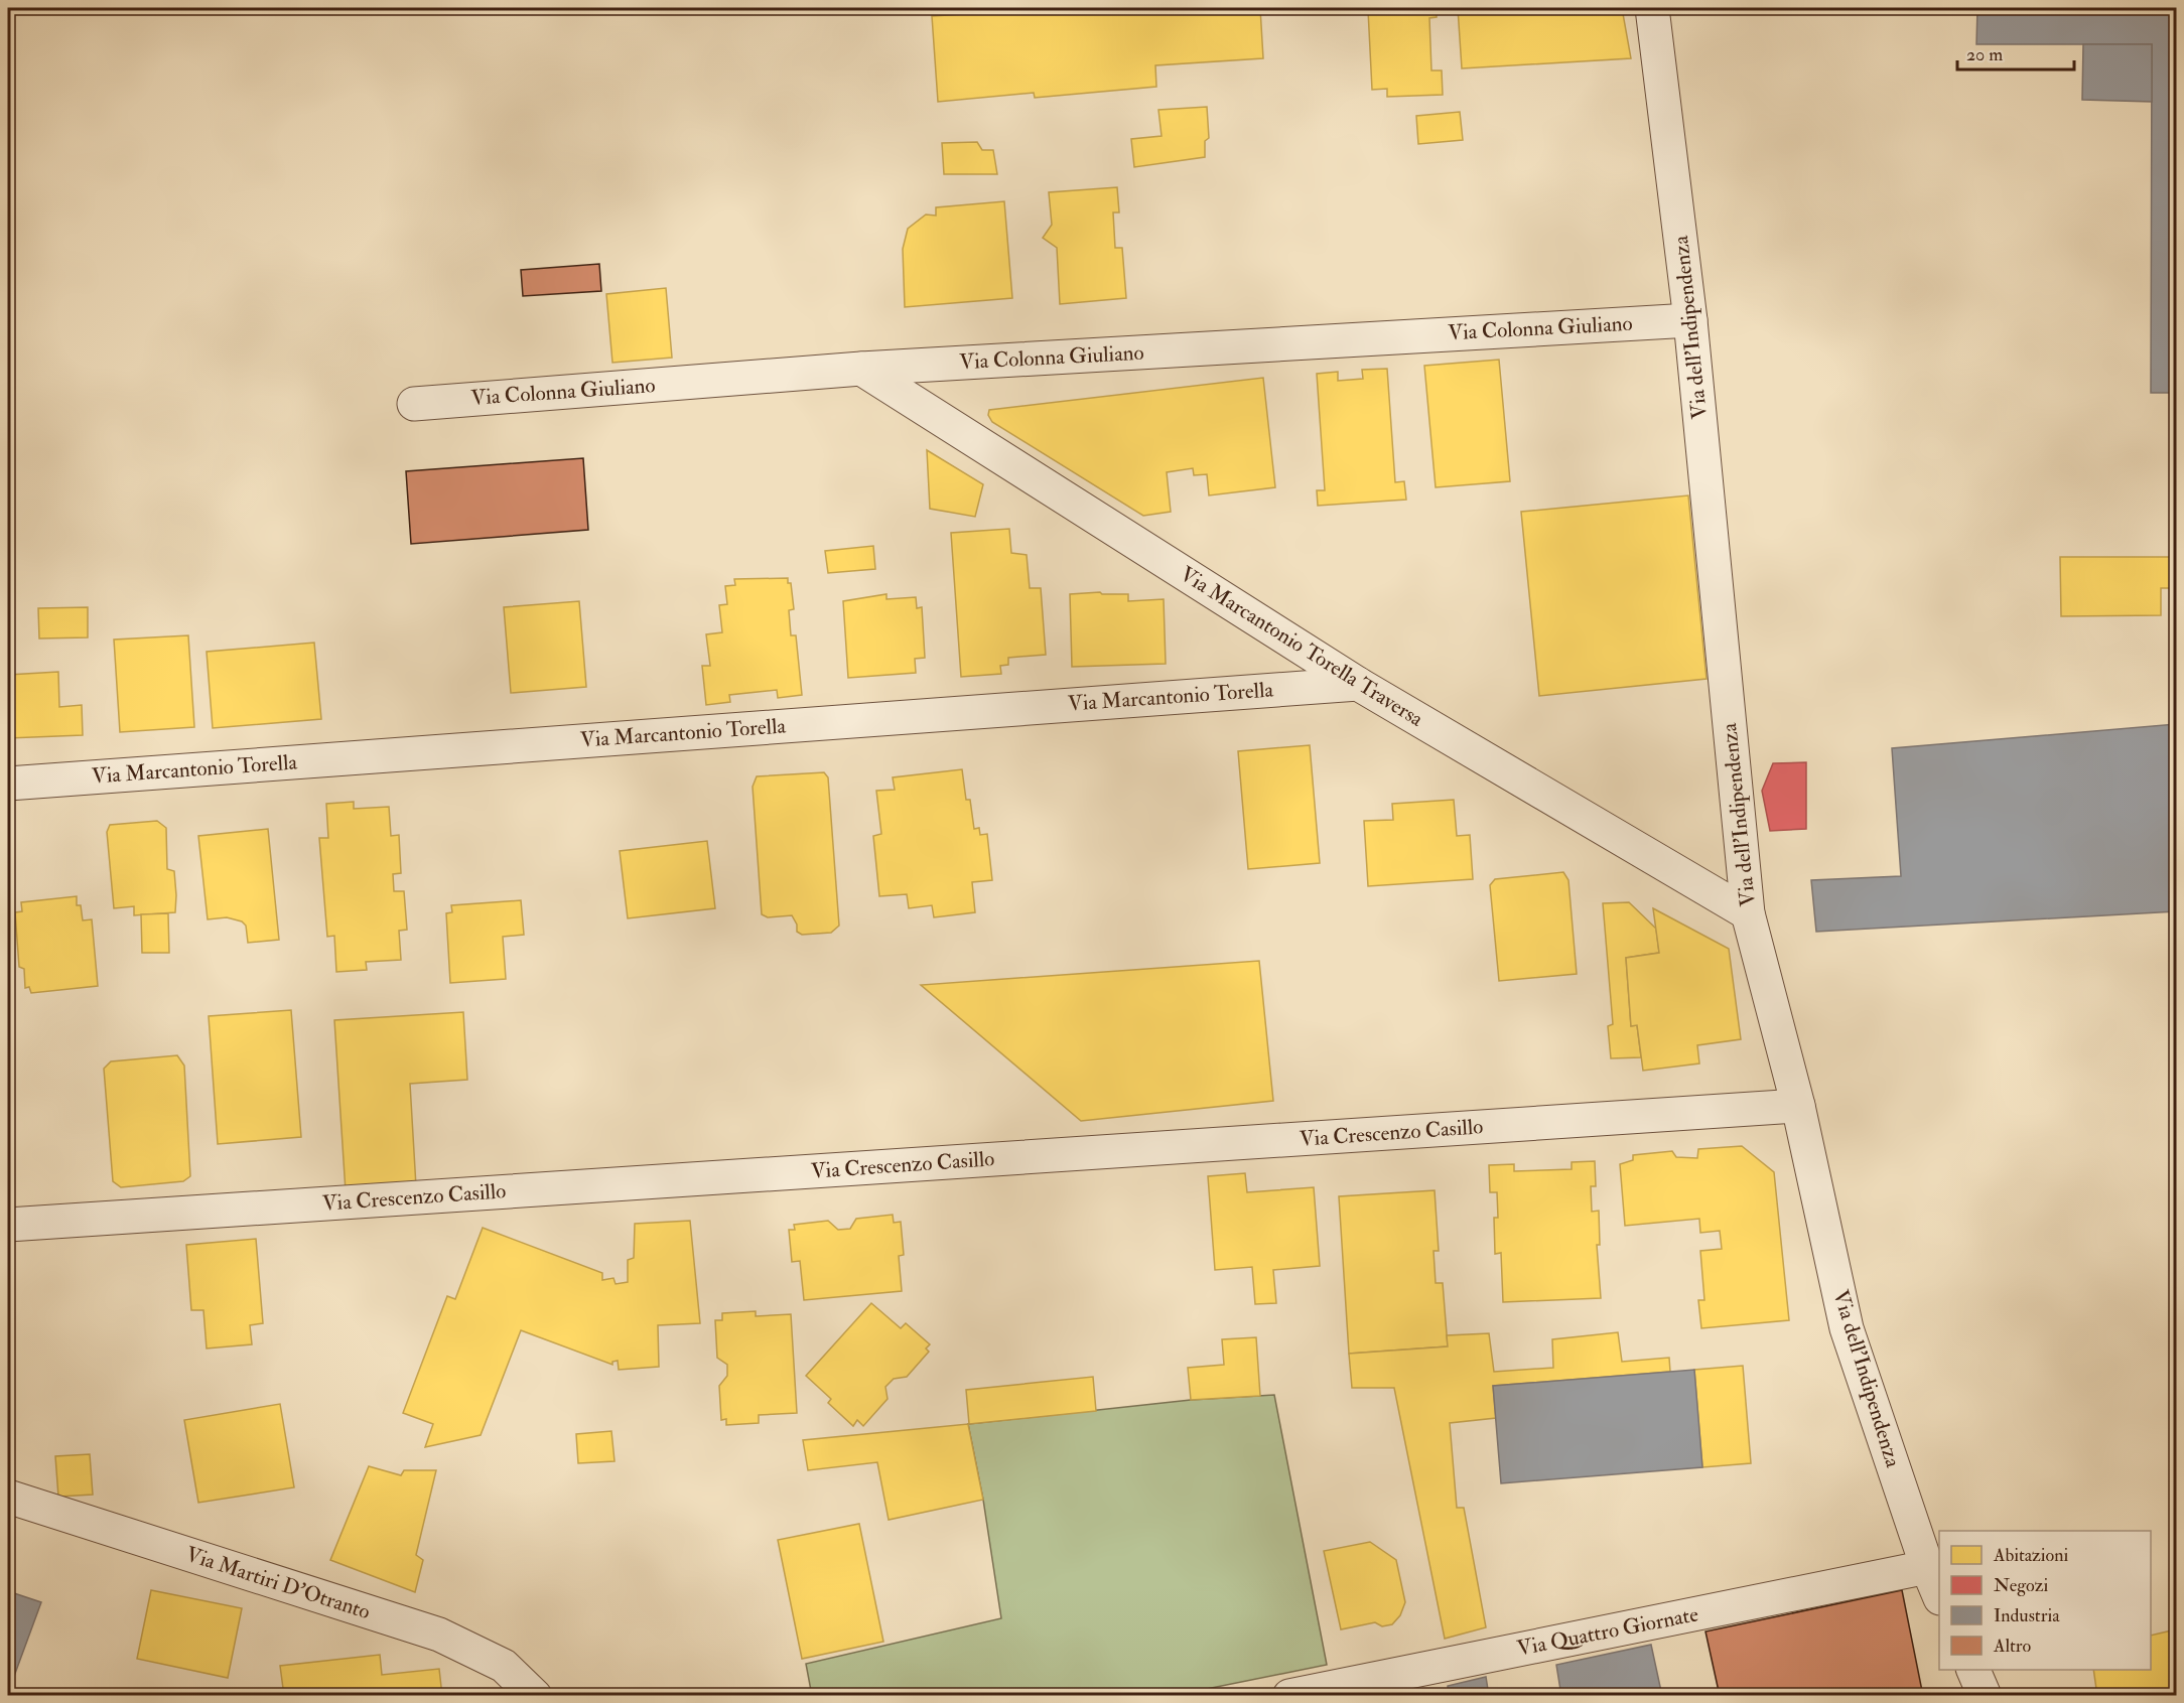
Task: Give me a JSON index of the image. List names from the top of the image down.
{
  "streets": {
    "street": [
      "Via dell'Indipendenza",
      "Via Colonna Giuliano",
      "Via Marcantonio Torella Traversa",
      "Via Marcantonio Torella",
      "Via Crescenzo Casillo",
      "Via Martiri D'Otranto",
      "Via Quattro Giornate"
    ]
  },
  "crossings": [
    ["Via dell'Indipendenza", "Via Colonna Giuliano"],
    ["Via dell'Indipendenza", "Via Marcantonio Torella Traversa"],
    ["Via dell'Indipendenza", "Via Crescenzo Casillo"],
    ["Via dell'Indipendenza", "Via Quattro Giornate"],
    ["Via Colonna Giuliano", "Via Marcantonio Torella Traversa"],
    ["Via Marcantonio Torella Traversa", "Via Marcantonio Torella"]
  ],
  "legend": [
    "Abitazioni",
    "Negozi",
    "Industria",
    "Altro"
  ],
  "scale_bar": "20 m"
}
